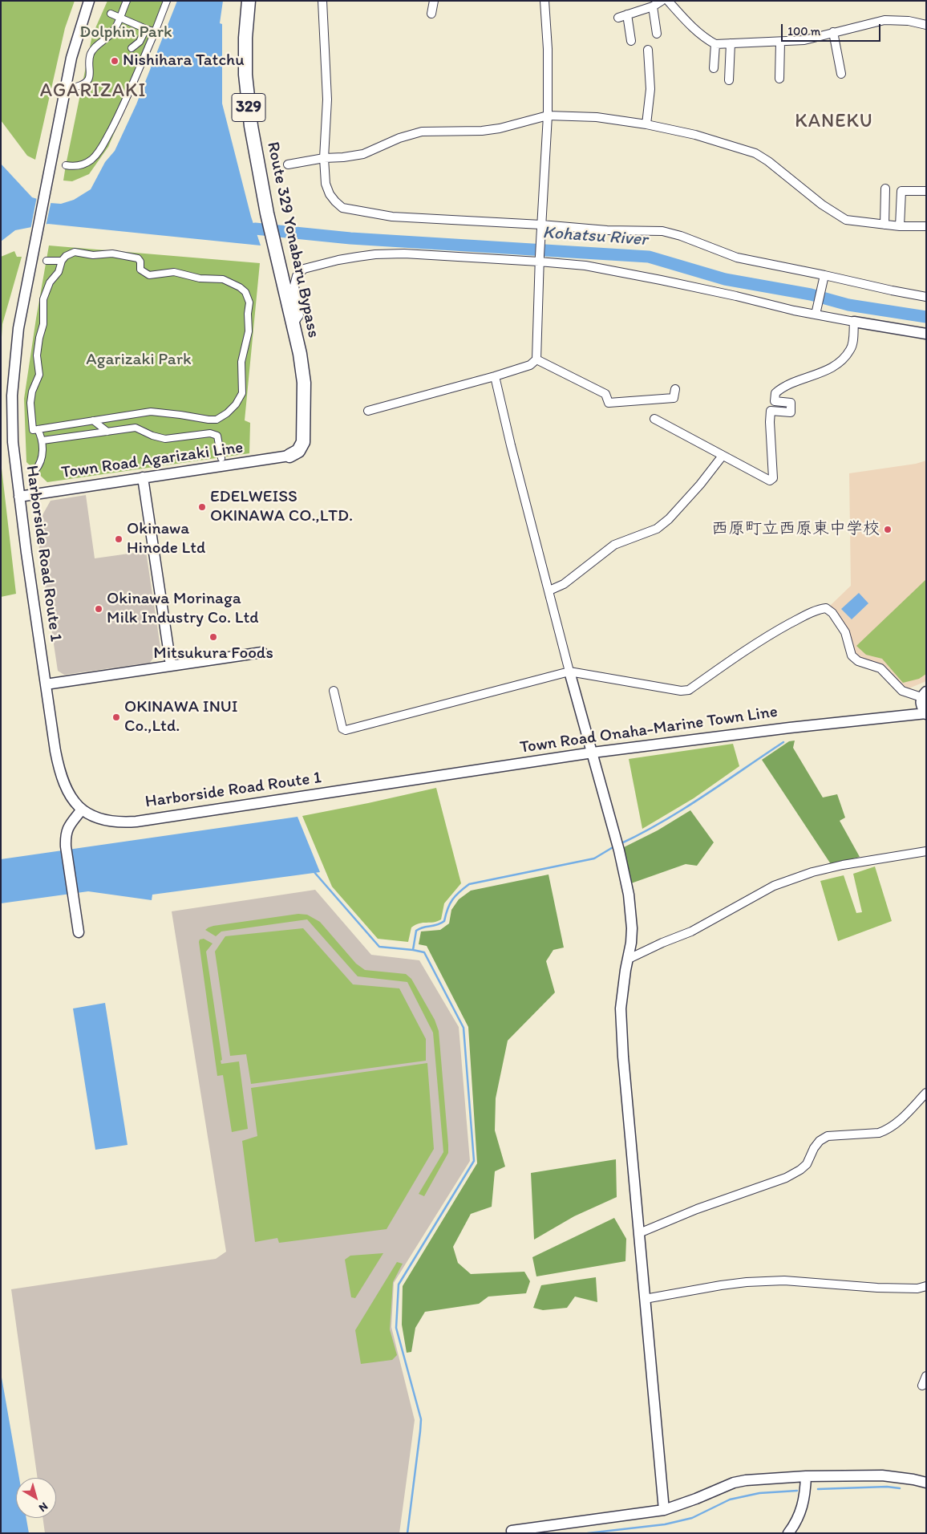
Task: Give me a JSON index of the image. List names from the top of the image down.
{
  "streets": {
    "highway": ["329", "Route 329 Yonabaru Bypass"],
    "street": ["Town Road Agarizaki Line", "Harborside Road Route 1", "Town Road Onaha-Marine Town Line"]
  },
  "crossings": [
    ["Route 329 Yonabaru Bypass", "Town Road Agarizaki Line"],
    ["Town Road Agarizaki Line", "Harborside Road Route 1"],
    ["Harborside Road Route 1", "Town Road Onaha-Marine Town Line"]
  ],
  "districts": ["AGARIZAKI", "KANEKU"],
  "water": ["Kohatsu River"],
  "parks": ["Dolphin Park", "Agarizaki Park"],
  "places": [
    "Nishihara Tatchu",
    "EDELWEISS OKINAWA CO.,LTD.",
    "西原町立西原東中学校",
    "Okinawa Hinode Ltd",
    "Okinawa Morinaga Milk Industry Co. Ltd",
    "Mitsukura Foods",
    "OKINAWA INUI Co.,Ltd."
  ],
  "scale_bar": "100 m",
  "north": "bottom right"
}
